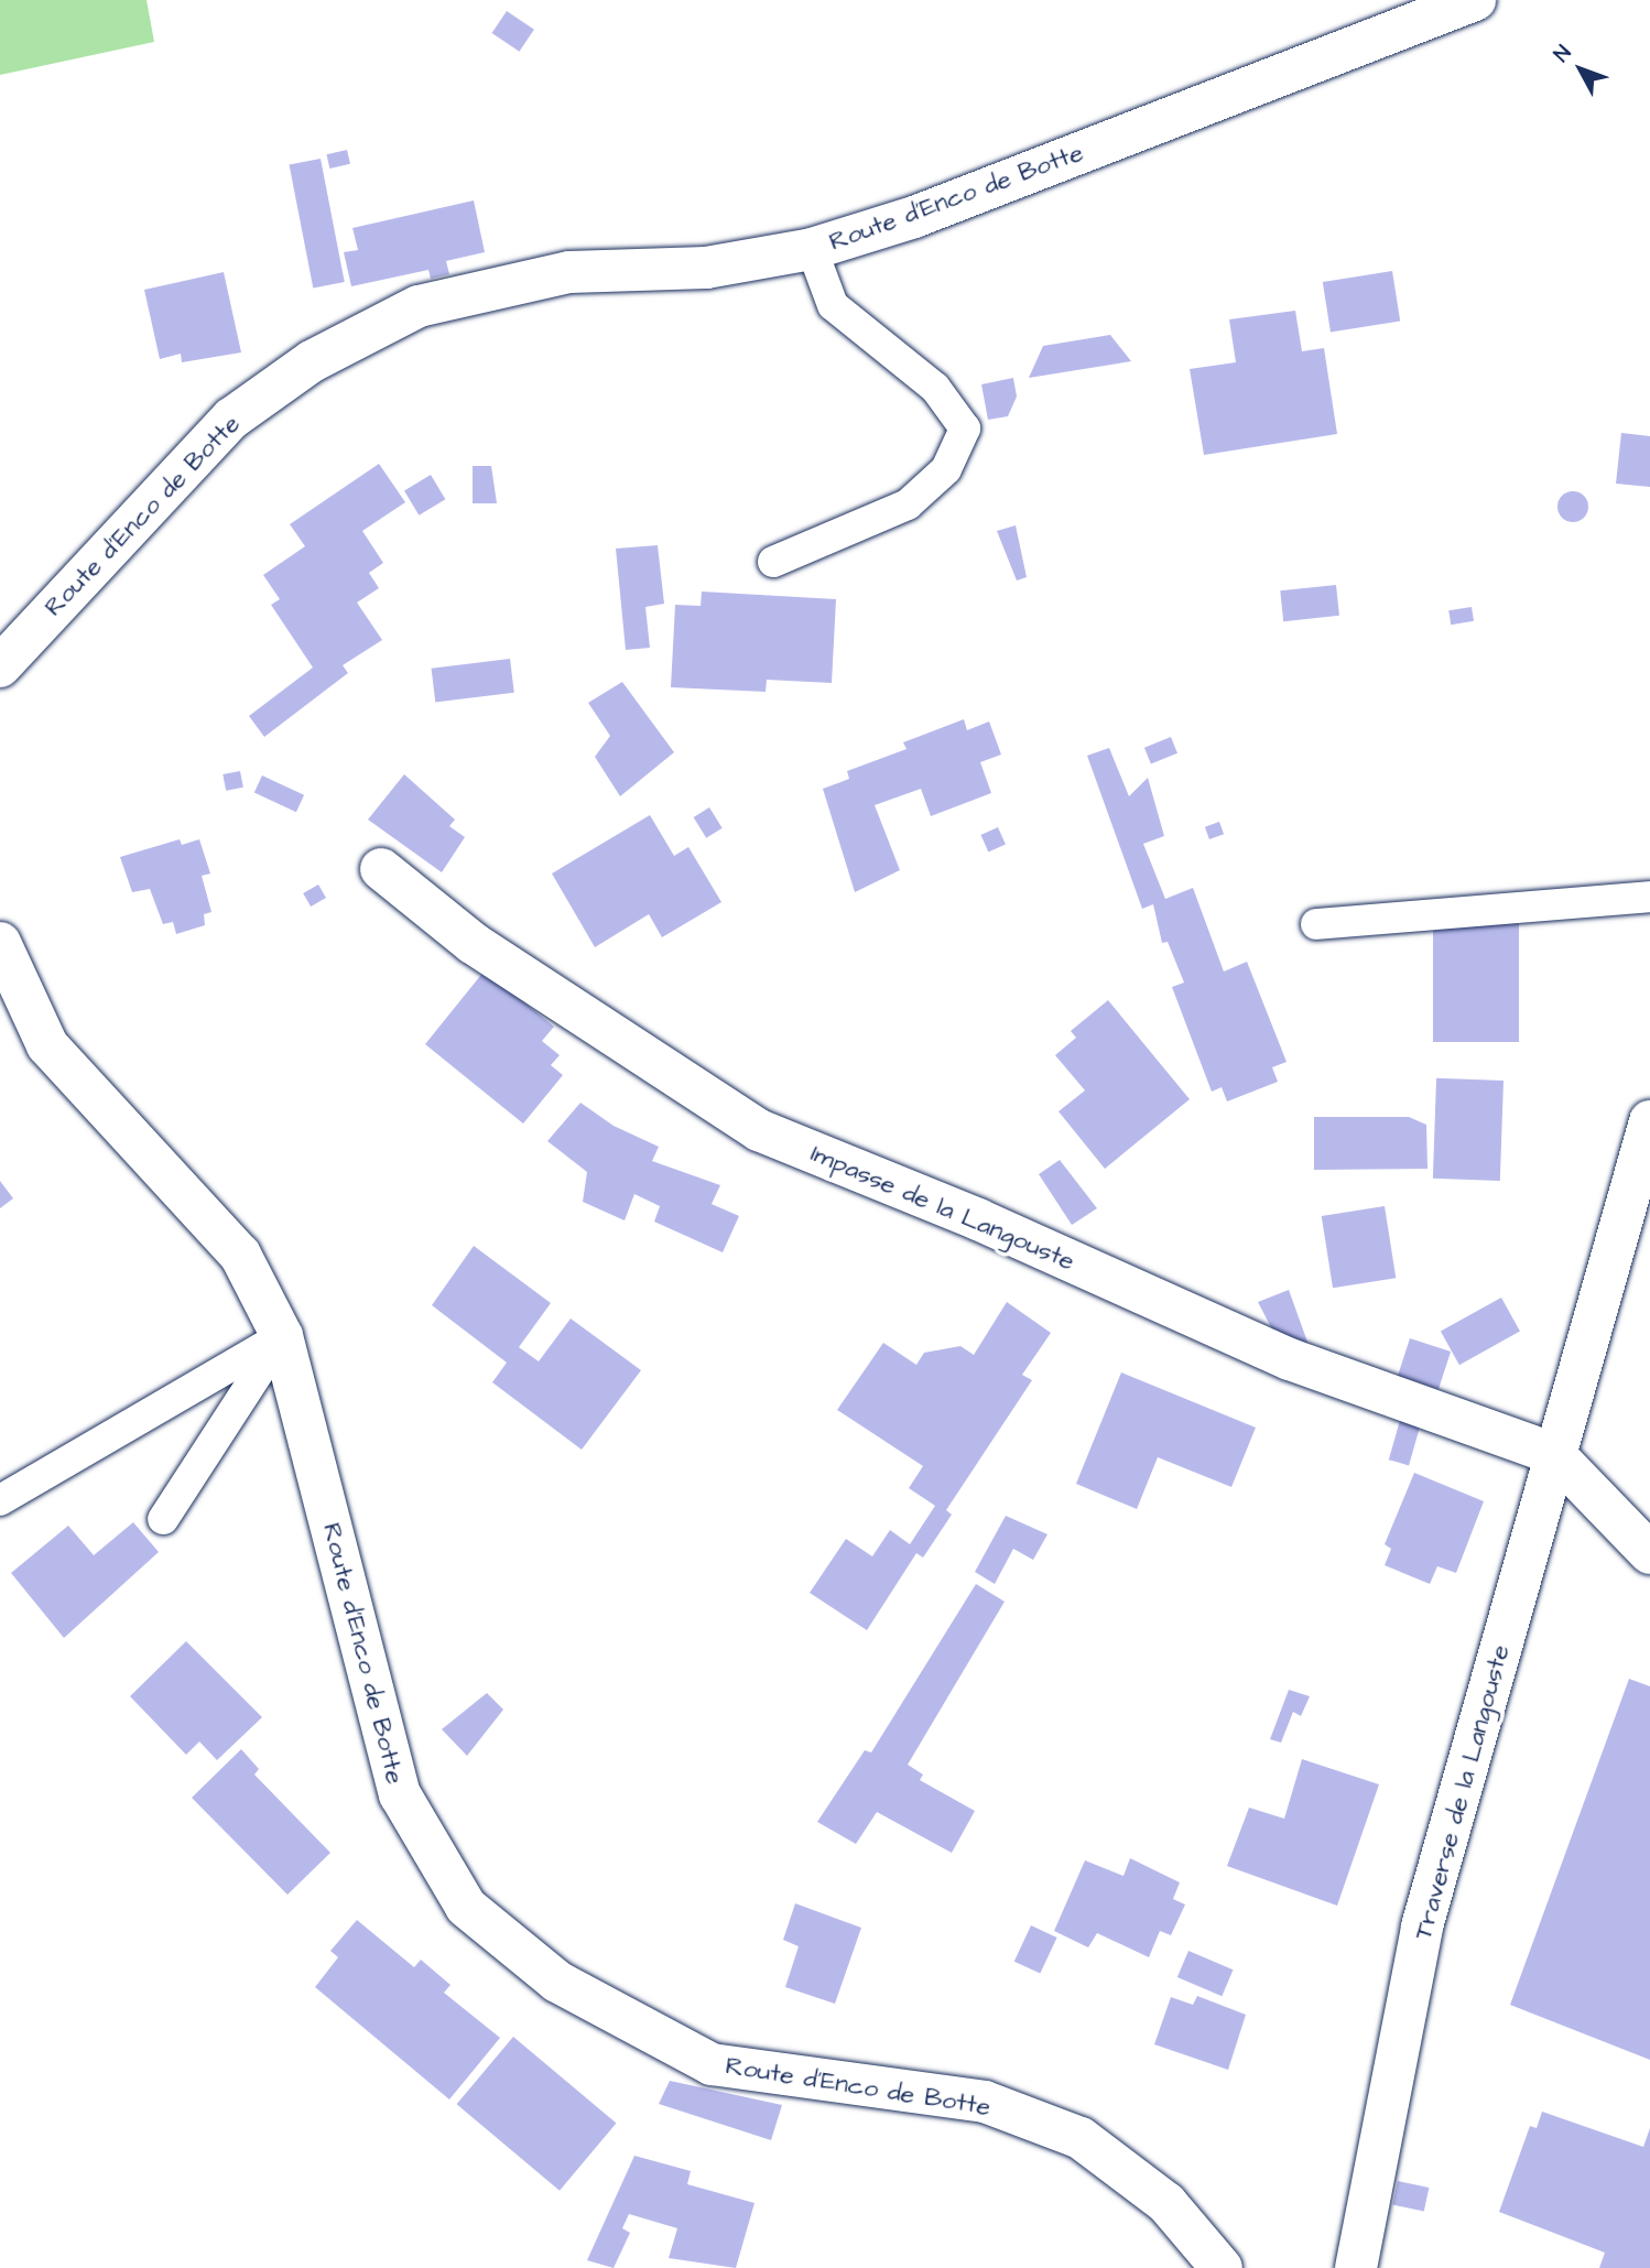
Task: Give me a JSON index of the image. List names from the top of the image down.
{
  "streets": {
    "street": ["Route d'Enco de Botte", "Impasse de la Langouste", "Traverse de la Langouste"]
  },
  "crossings": [
    ["Impasse de la Langouste", "Traverse de la Langouste"]
  ],
  "north": "top left"
}
